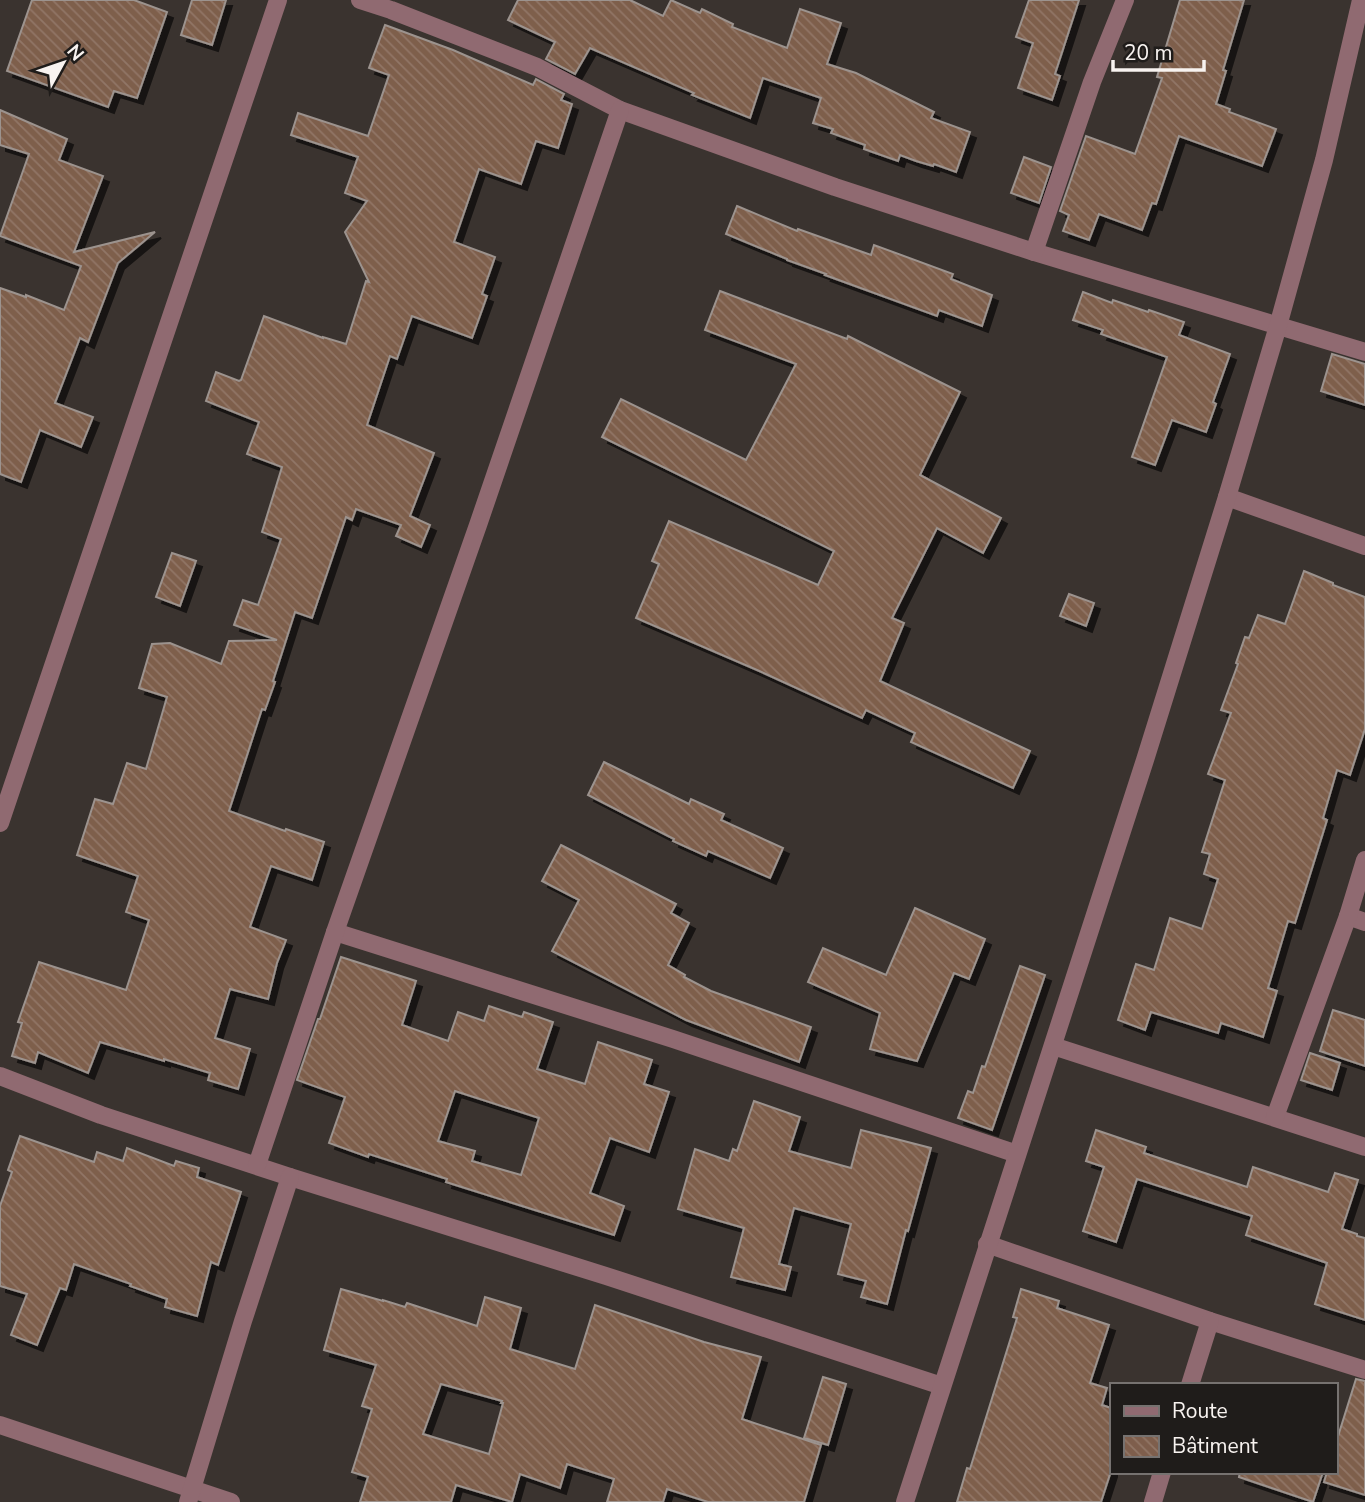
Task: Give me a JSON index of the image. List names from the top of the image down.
{
  "legend": ["Route", "Bâtiment"],
  "scale_bar": "20 m",
  "north": "top right"
}
